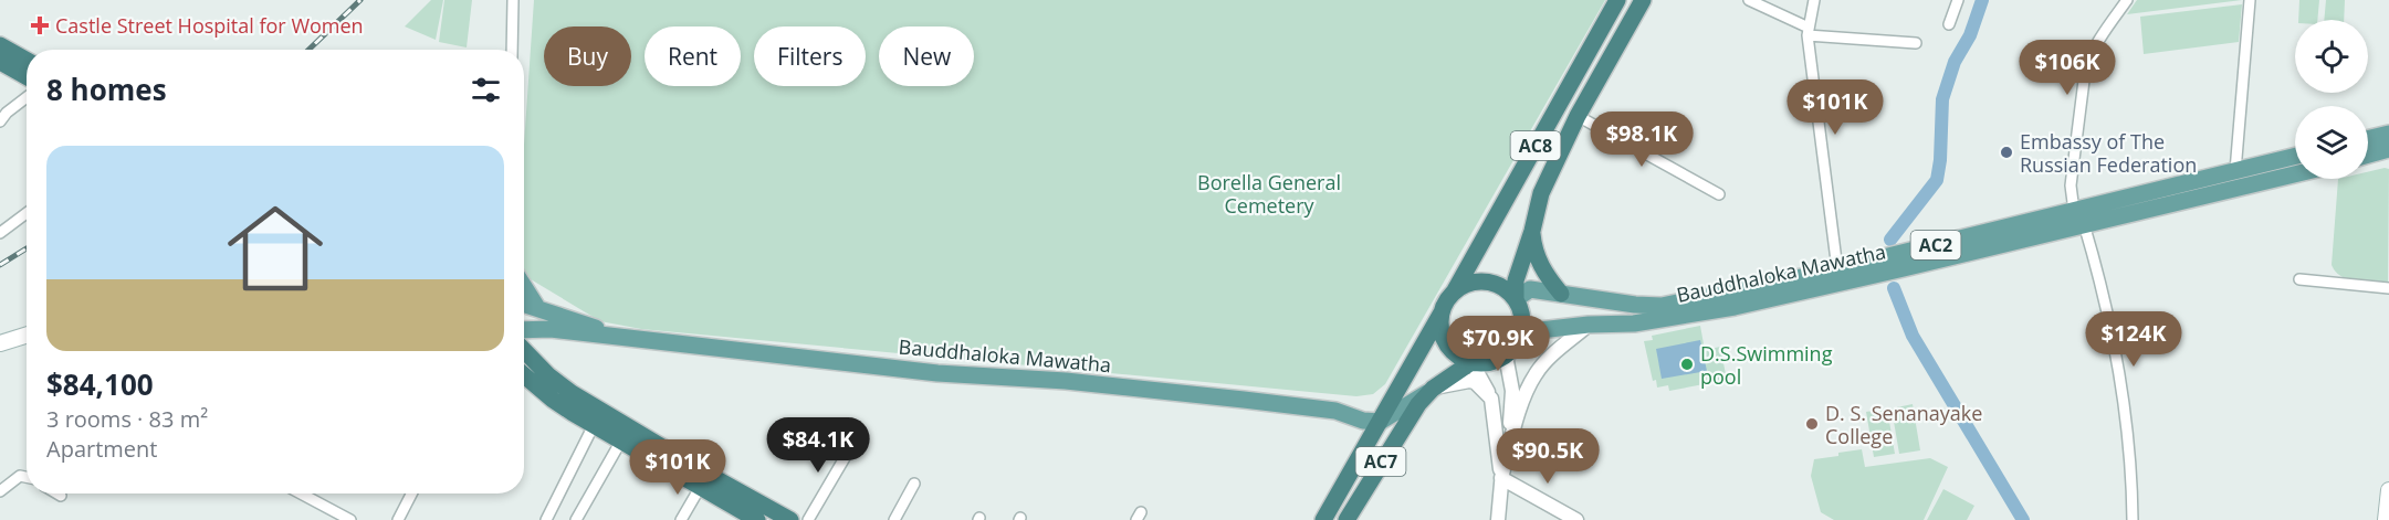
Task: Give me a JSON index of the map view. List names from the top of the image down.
{
  "streets": {
    "highway": ["AC8", "AC7"],
    "main road": ["AC2", "Bauddhaloka Mawatha"]
  },
  "crossings": [
    ["AC8", "Bauddhaloka Mawatha"],
    ["AC8", "AC7"],
    ["Bauddhaloka Mawatha", "AC7"]
  ],
  "parks": ["Borella General Cemetery"],
  "places": {
    "health": ["Castle Street Hospital for Women"],
    "other": ["Embassy of The Russian Federation", "D.S.Swimming pool", "D. S. Senanayake College"]
  },
  "page": {
    "chip": [
      "Buy",
      "Rent",
      "Filters",
      "New"
    ],
    "price": [
      "$106K",
      "$101K",
      "$98.1K",
      "$124K",
      "$70.9K",
      "$84.1K",
      "$90.5K",
      "$101K"
    ],
    "heading": "8 homes",
    "list": [
      {
        "name": "$84,100",
        "note": "3 rooms · 83 m² · Apartment"
      }
    ]
  }
}
